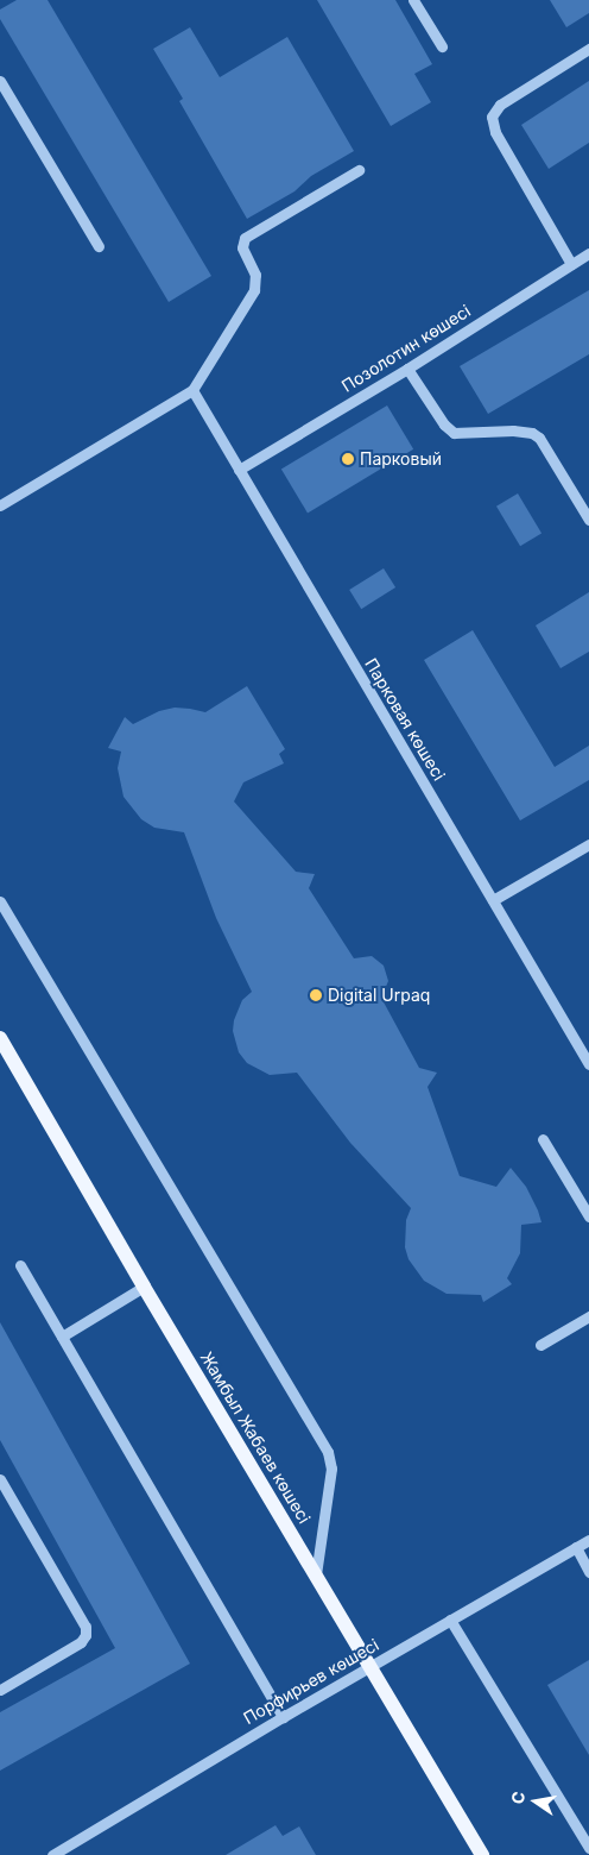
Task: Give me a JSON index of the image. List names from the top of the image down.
{
  "streets": {
    "main road": ["Жамбыл Жабаев көшесі"],
    "street": ["Позолотин көшесі", "Парковая көшесі", "Порфирьев көшесі"]
  },
  "crossings": [
    ["Позолотин көшесі", "Парковая көшесі"],
    ["Жамбыл Жабаев көшесі", "Порфирьев көшесі"]
  ],
  "places": ["Парковый", "Digital Urpaq"],
  "north": "left"
}
